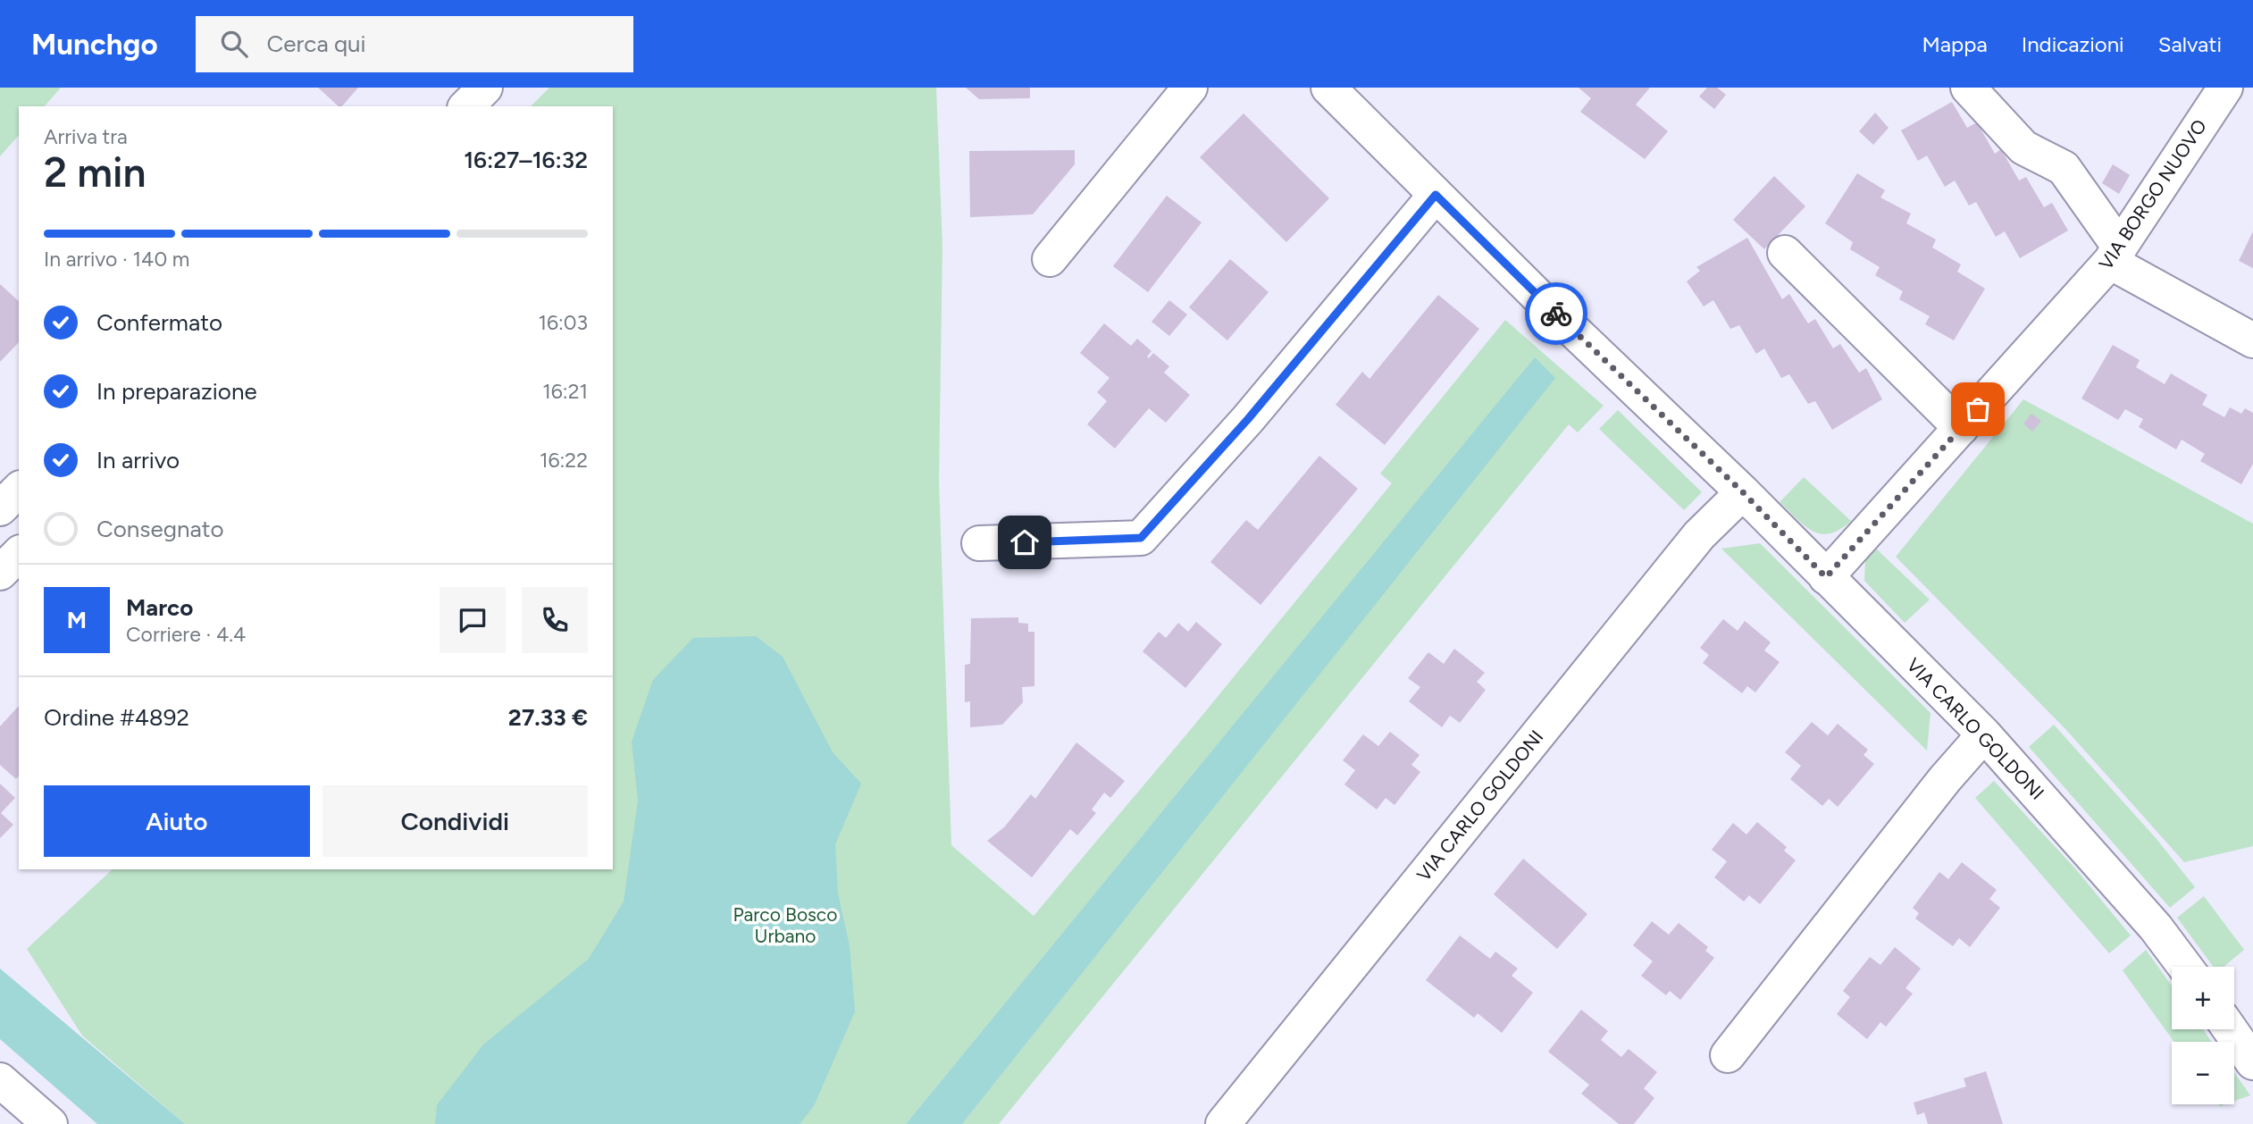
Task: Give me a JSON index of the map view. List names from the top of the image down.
{
  "streets": {
    "street": ["VIA BORGO NUOVO", "VIA CARLO GOLDONI"]
  },
  "crossings": [
    ["VIA BORGO NUOVO", "VIA CARLO GOLDONI"]
  ],
  "parks": ["Parco Bosco Urbano"],
  "page": {
    "header": "Munchgo",
    "search": "Cerca qui",
    "nav": ["Mappa", "Indicazioni", "Salvati"],
    "heading": ["2 min", "Arriva tra", "16:27–16:32"],
    "panel": [
      "Marco",
      "Corriere · 4.4",
      "Ordine #4892",
      "27.33 €"
    ],
    "bar": "In arrivo · 140 m",
    "list": [
      ["Confermato", "16:03"],
      ["In preparazione", "16:21"],
      ["In arrivo", "16:22"],
      "Consegnato"
    ],
    "round": "M",
    "buttons": ["Aiuto", "Condividi"],
    "map_buttons": ["+", "−"]
  }
}
